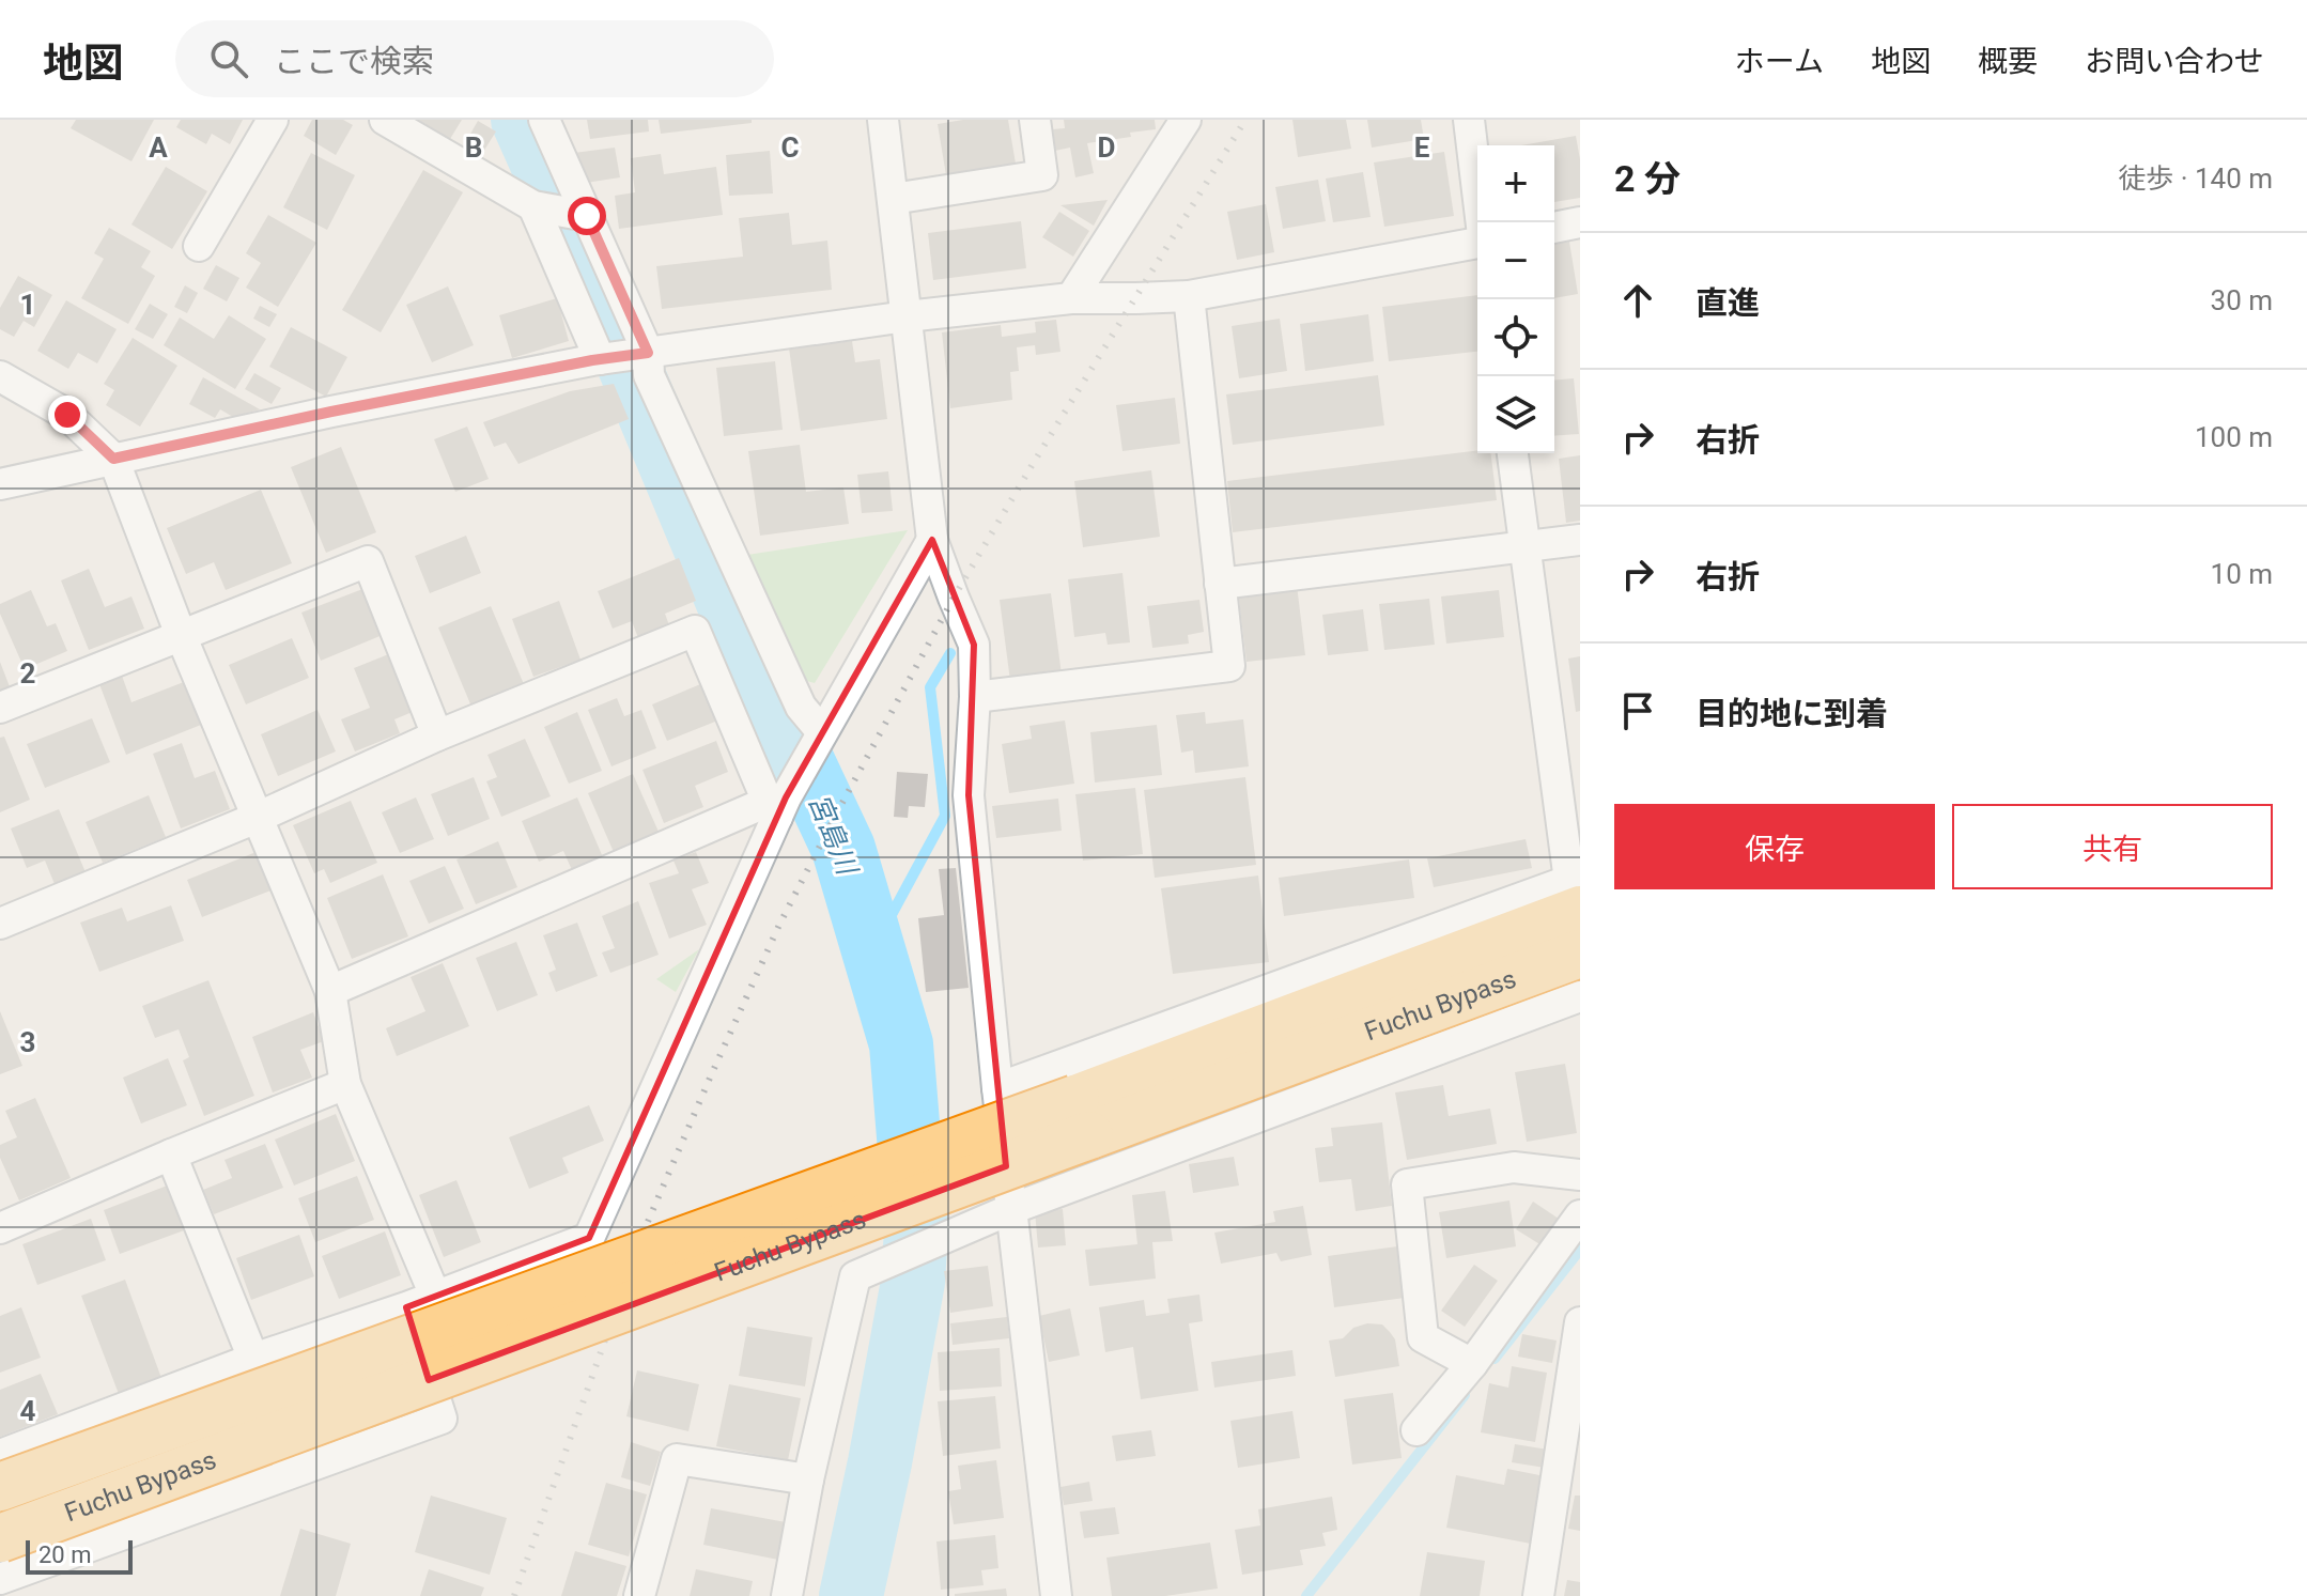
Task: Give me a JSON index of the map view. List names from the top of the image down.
{
  "streets": {
    "highway": ["Fuchu Bypass"]
  },
  "water": ["宮島川"],
  "scale_bar": "20 m",
  "page": {
    "header": "地図",
    "search": "ここで検索",
    "nav": [
      "ホーム",
      "地図",
      "概要",
      "お問い合わせ"
    ],
    "heading": ["2 分", "徒歩 · 140 m"],
    "map_buttons": ["+", "−"],
    "list": [
      ["直進", "30 m"],
      ["右折", "100 m"],
      ["右折", "10 m"],
      "目的地に到着"
    ],
    "buttons": ["保存", "共有"],
    "scale": "20 m"
  },
  "grid": {
    "columns": [
      "A",
      "B",
      "C",
      "D",
      "E"
    ],
    "rows": [
      "1",
      "2",
      "3",
      "4"
    ]
  }
}
